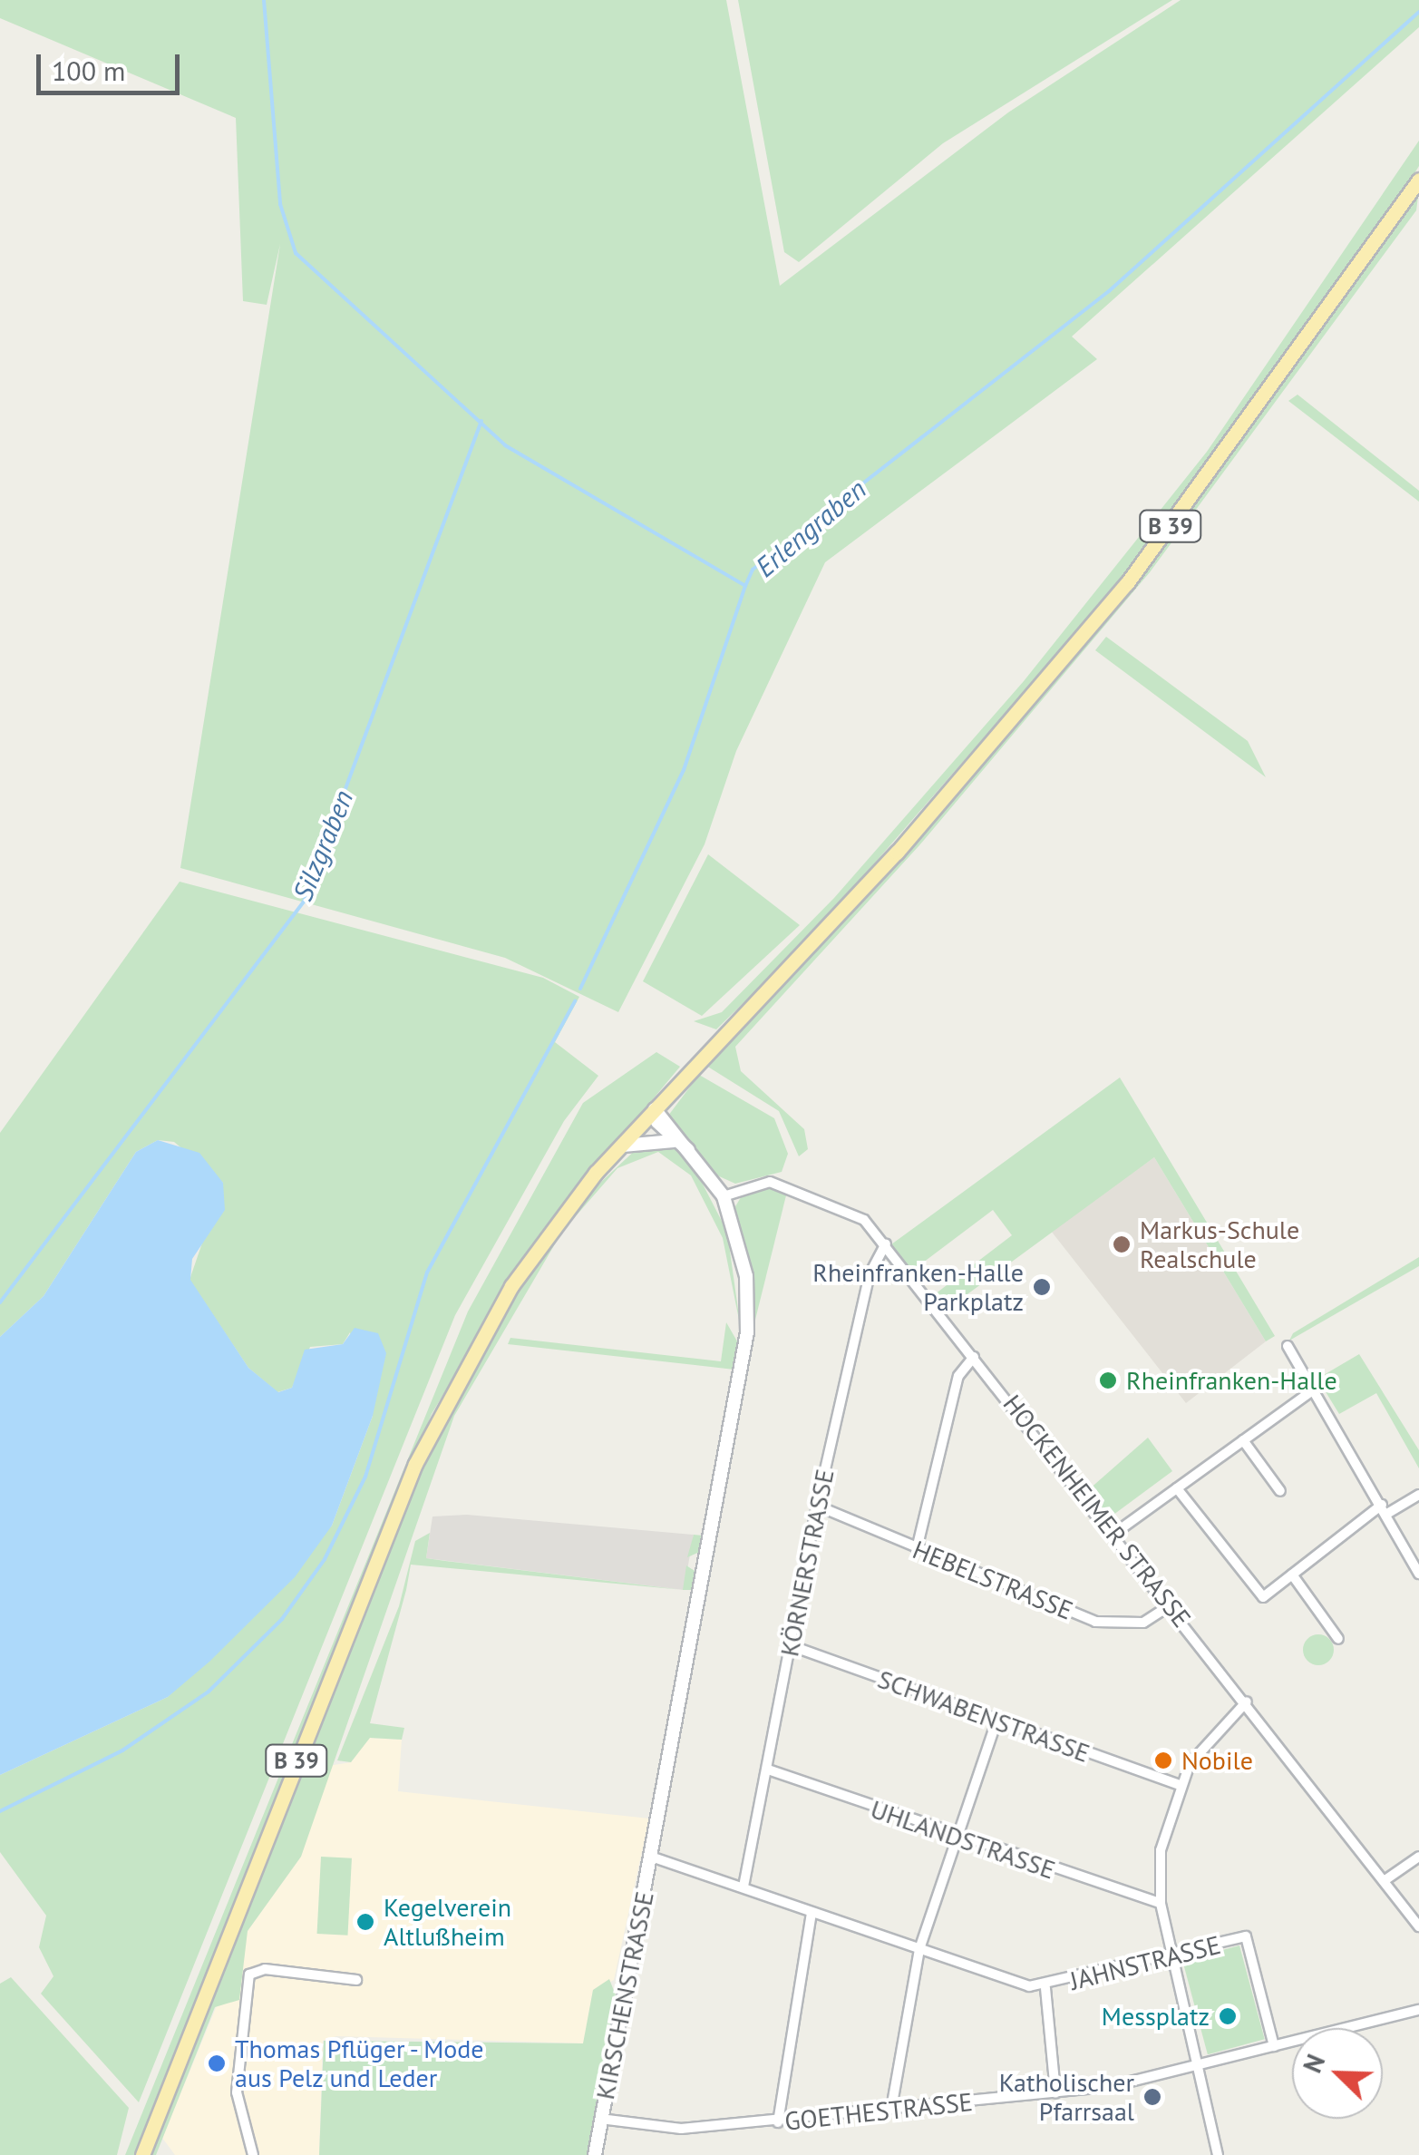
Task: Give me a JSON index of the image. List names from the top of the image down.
{
  "streets": {
    "main road": ["B 39"],
    "street": [
      "HOCKENHEIMER STRASSE",
      "KÖRNERSTRASSE",
      "HEBELSTRASSE",
      "SCHWABENSTRASSE",
      "UHLANDSTRASSE",
      "JAHNSTRASSE",
      "KIRSCHENSTRASSE",
      "GOETHESTRASSE"
    ]
  },
  "crossings": [
    ["HOCKENHEIMER STRASSE", "KÖRNERSTRASSE"],
    ["HOCKENHEIMER STRASSE", "HEBELSTRASSE"],
    ["HOCKENHEIMER STRASSE", "KIRSCHENSTRASSE"],
    ["KÖRNERSTRASSE", "HEBELSTRASSE"],
    ["KÖRNERSTRASSE", "SCHWABENSTRASSE"],
    ["KÖRNERSTRASSE", "UHLANDSTRASSE"],
    ["JAHNSTRASSE", "GOETHESTRASSE"],
    ["KIRSCHENSTRASSE", "GOETHESTRASSE"]
  ],
  "water": ["Erlengraben", "Silzgraben"],
  "places": [
    "Markus-Schule Realschule",
    "Rheinfranken-Halle Parkplatz",
    "Rheinfranken-Halle",
    "Nobile",
    "Kegelverein Altlußheim",
    "Messplatz",
    "Thomas Pflüger - Mode aus Pelz und Leder",
    "Katholischer Pfarrsaal"
  ],
  "scale_bar": "100 m",
  "north": "top left"
}
